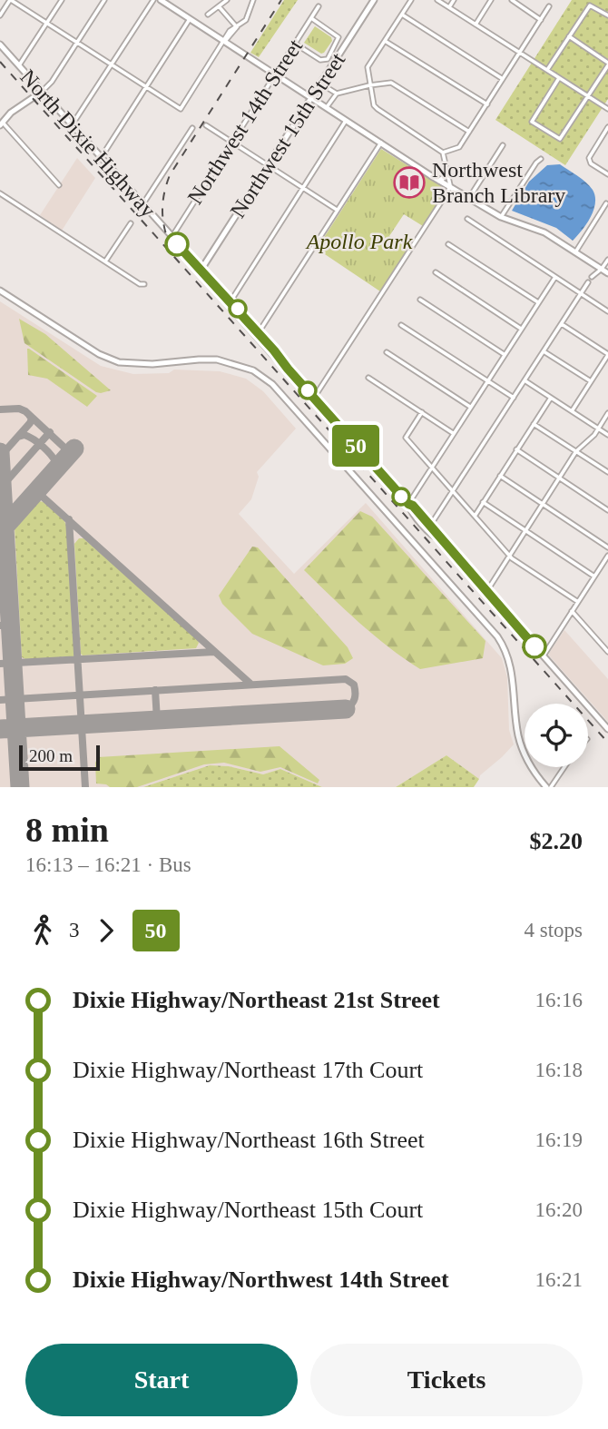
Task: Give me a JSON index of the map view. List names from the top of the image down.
{
  "streets": {
    "street": ["Northwest 14th Street", "Northwest 15th Street", "North Dixie Highway"]
  },
  "crossings": [
    ["Northwest 14th Street", "North Dixie Highway"],
    ["Northwest 15th Street", "North Dixie Highway"]
  ],
  "parks": ["Apollo Park"],
  "places": {
    "library": ["Northwest Branch Library"]
  },
  "lines": ["bus line 50"],
  "scale_bar": "200 m",
  "page": {
    "on_map": "50",
    "scale": "200 m",
    "heading": ["8 min", "16:13 – 16:21 · Bus", "$2.20"],
    "legs": ["3", "50", "4 stops"],
    "list": [
      {
        "name": "Dixie Highway/Northeast 21st Street",
        "value": "16:16"
      },
      {
        "name": "Dixie Highway/Northeast 17th Court",
        "value": "16:18"
      },
      {
        "name": "Dixie Highway/Northeast 16th Street",
        "value": "16:19"
      },
      {
        "name": "Dixie Highway/Northeast 15th Court",
        "value": "16:20"
      },
      {
        "name": "Dixie Highway/Northwest 14th Street",
        "value": "16:21"
      }
    ],
    "buttons": ["Start", "Tickets"]
  }
}
